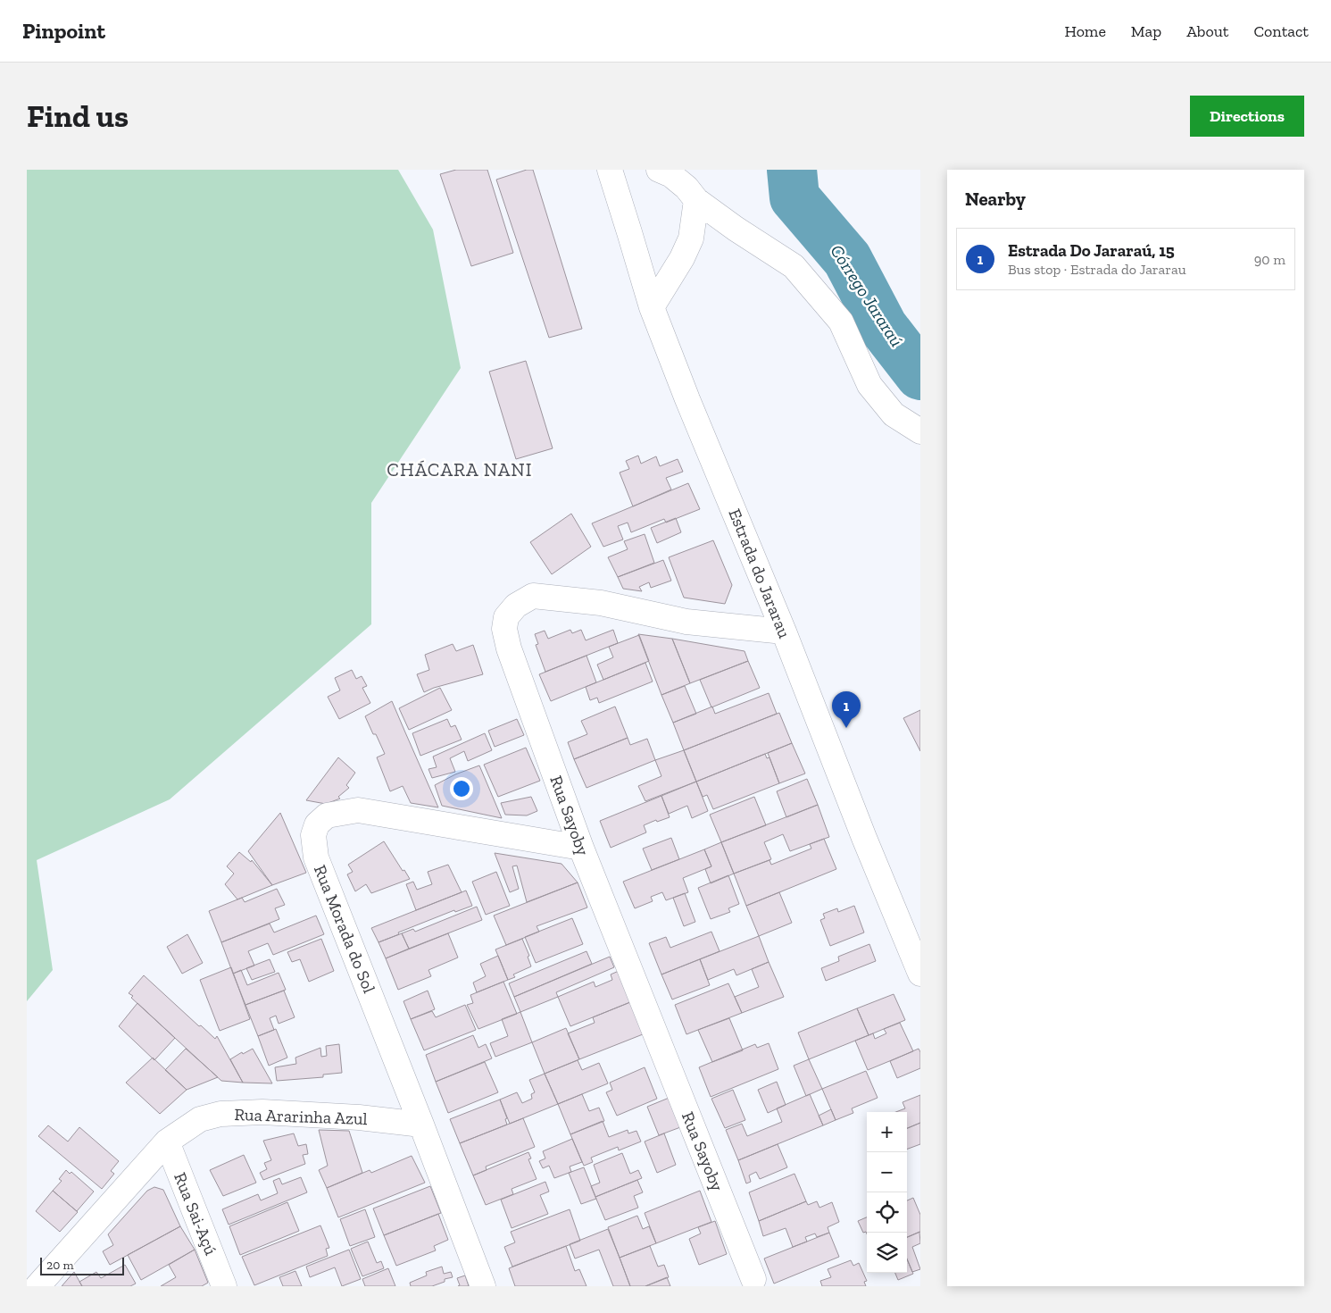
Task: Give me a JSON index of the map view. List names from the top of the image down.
{
  "streets": {
    "street": [
      "Estrada do Jararau",
      "Rua Sayoby",
      "Rua Morada do Sol",
      "Rua Ararinha Azul",
      "Rua Sai-Açú"
    ]
  },
  "crossings": [
    ["Estrada do Jararau", "Rua Sayoby"],
    ["Rua Sayoby", "Rua Morada do Sol"],
    ["Rua Morada do Sol", "Rua Ararinha Azul"],
    ["Rua Ararinha Azul", "Rua Sai-Açú"]
  ],
  "districts": ["CHÁCARA NANI"],
  "water": ["Córrego Jararaú"],
  "scale_bar": "20 m",
  "page": {
    "header": "Pinpoint",
    "nav": [
      "Home",
      "Map",
      "About",
      "Contact"
    ],
    "buttons": "Directions",
    "title": "Find us",
    "heading": "Nearby",
    "list": [
      {
        "mark": "1",
        "name": "Estrada Do Jararaú, 15",
        "note": "Bus stop · Estrada do Jararau",
        "value": "90 m"
      }
    ],
    "pins": "1",
    "map_buttons": ["+", "−"],
    "scale": "20 m"
  }
}
